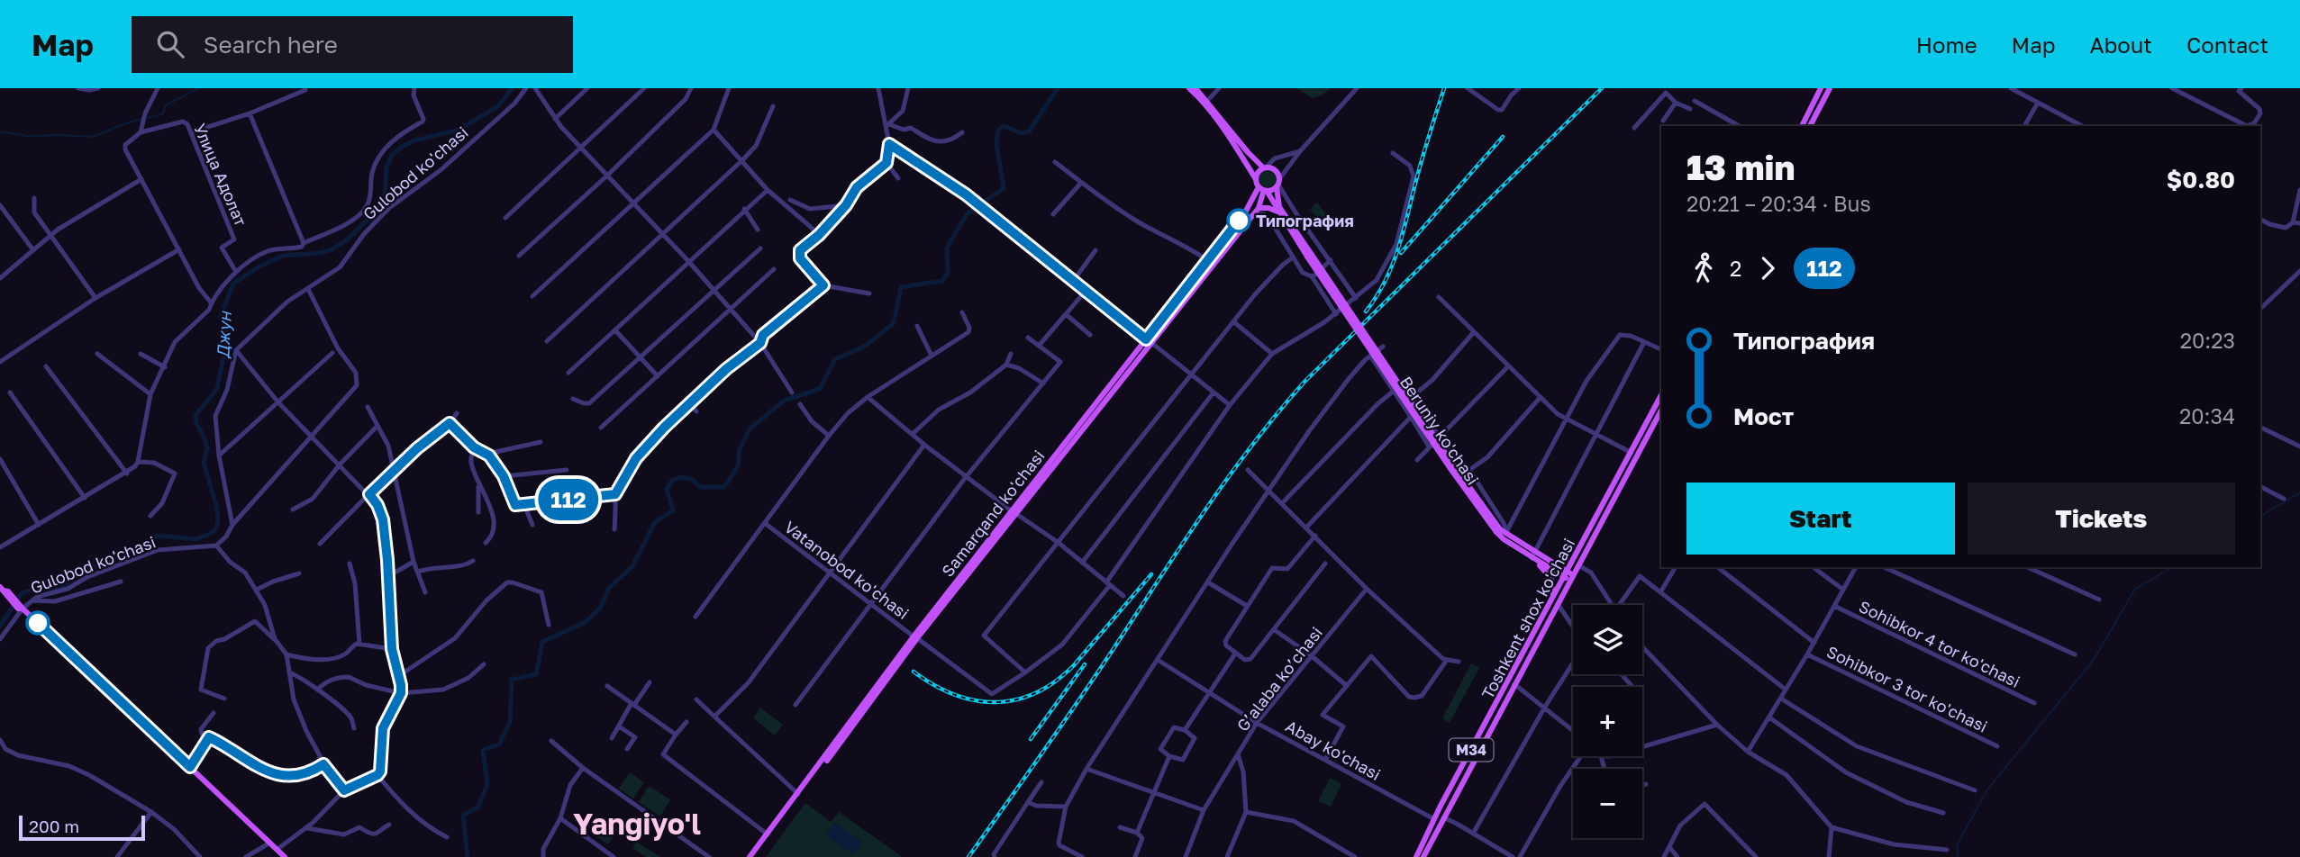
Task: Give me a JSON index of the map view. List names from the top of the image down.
{
  "streets": {
    "main road": [
      "Beruniy ko'chasi",
      "Samarqand ko'chasi",
      "Toshkent shox ko'chasi",
      "M34"
    ],
    "street": [
      "Gulobod ko'chasi",
      "Улица Адолат",
      "Vatanobod ko'chasi",
      "Sohibkor 4 tor ko'chasi",
      "G’alaba ko’chasi",
      "Sohibkor 3 tor ko'chasi",
      "Abay ko'chasi"
    ]
  },
  "crossings": [
    ["Beruniy ko'chasi", "Samarqand ko'chasi"],
    ["Beruniy ko'chasi", "Vatanobod ko'chasi"],
    ["Beruniy ko'chasi", "Toshkent shox ko'chasi"],
    ["Samarqand ko'chasi", "Vatanobod ko'chasi"],
    ["Toshkent shox ko'chasi", "Abay ko'chasi"],
    ["Toshkent shox ko'chasi", "M34"],
    ["G’alaba ko’chasi", "Abay ko'chasi"]
  ],
  "districts": ["Yangiyo'l"],
  "water": ["Джун"],
  "places": ["Типография"],
  "lines": ["bus line 112"],
  "scale_bar": "200 m",
  "page": {
    "header": "Map",
    "search": "Search here",
    "nav": [
      "Home",
      "Map",
      "About",
      "Contact"
    ],
    "on_map": "112",
    "heading": ["13 min", "20:21 – 20:34 · Bus", "$0.80"],
    "legs": ["2", "112"],
    "list": [
      {
        "name": "Типография",
        "value": "20:23"
      },
      {
        "name": "Мост",
        "value": "20:34"
      }
    ],
    "buttons": ["Start", "Tickets"],
    "map_buttons": ["+", "−"],
    "scale": "200 m"
  }
}
